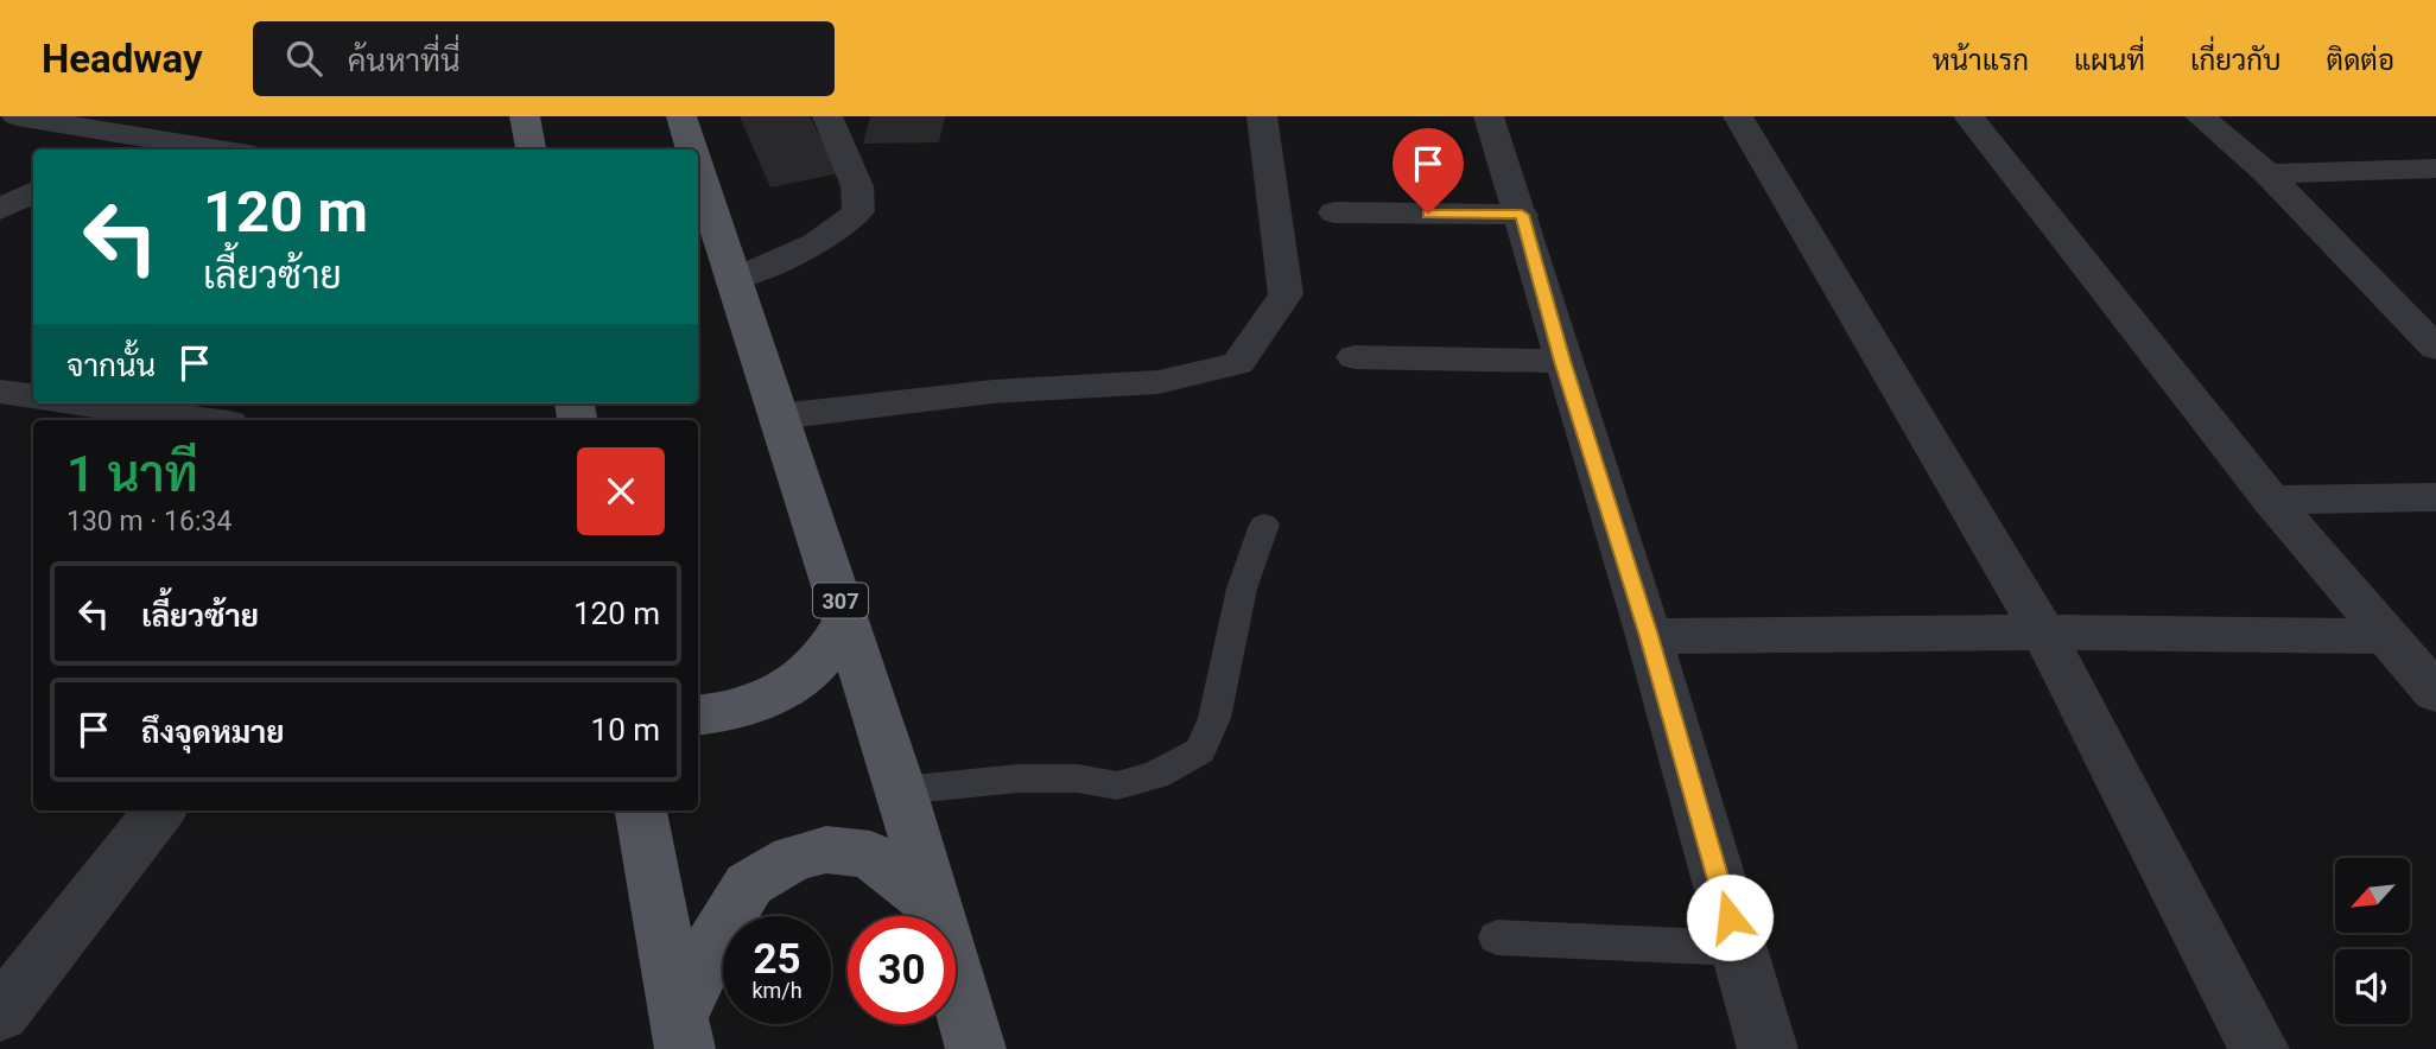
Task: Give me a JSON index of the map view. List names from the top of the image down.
{
  "streets": {
    "main road": ["307"]
  },
  "north": "bottom left",
  "page": {
    "header": "Headway",
    "search": "ค้นหาที่นี่",
    "nav": [
      "หน้าแรก",
      "แผนที่",
      "เกี่ยวกับ",
      "ติดต่อ"
    ],
    "turn": ["120 m", "เลี้ยวซ้าย"],
    "then": "จากนั้น",
    "heading": ["1 นาที", "130 m · 16:34"],
    "list": [
      {
        "name": "เลี้ยวซ้าย",
        "value": "120 m"
      },
      {
        "name": "ถึงจุดหมาย",
        "value": "10 m"
      }
    ],
    "speed": "25 km/h",
    "limit": "30"
  }
}
